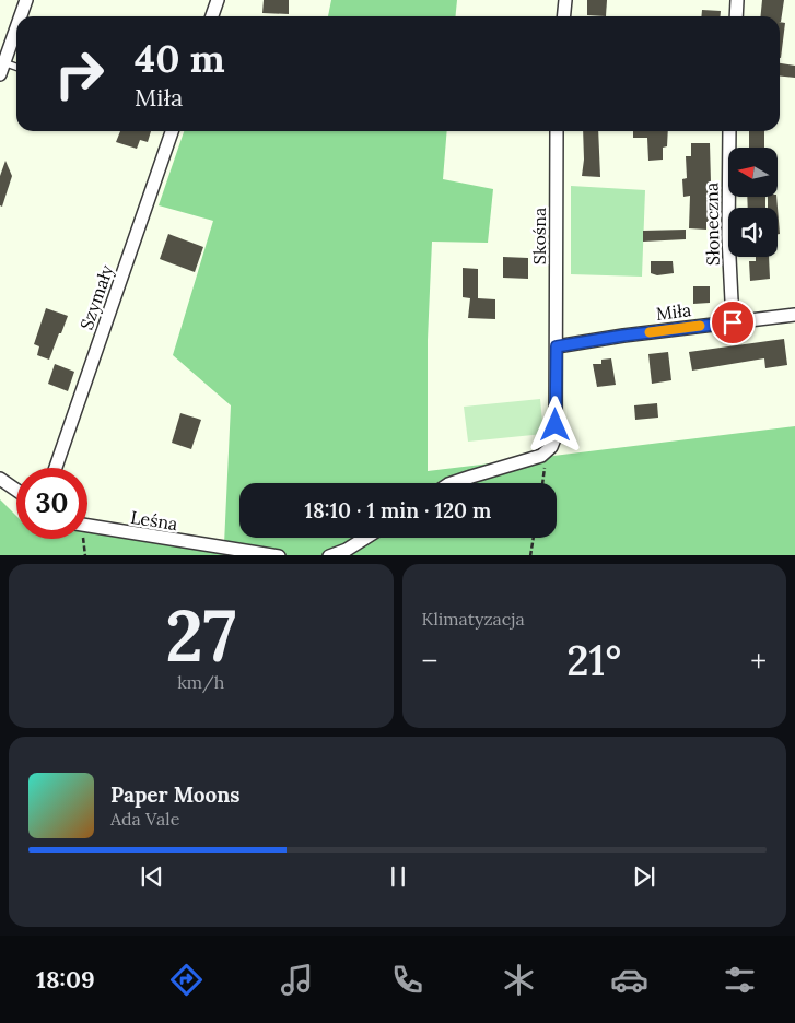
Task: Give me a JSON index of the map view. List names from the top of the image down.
{
  "streets": {
    "street": [
      "Słoneczna",
      "Skośna",
      "Szymały",
      "Miła",
      "Leśna"
    ]
  },
  "crossings": [
    ["Słoneczna", "Miła"],
    ["Skośna", "Miła"]
  ],
  "north": "left",
  "page": {
    "turn": ["40 m", "Miła"],
    "limit": "30",
    "trip": "18:10 · 1 min · 120 m",
    "tile": [
      ["27", "km/h"],
      "Klimatyzacja"
    ],
    "heat": ["−", "21°", "+"],
    "song": ["Paper Moons", "Ada Vale"],
    "tabs": "18:09"
  }
}
